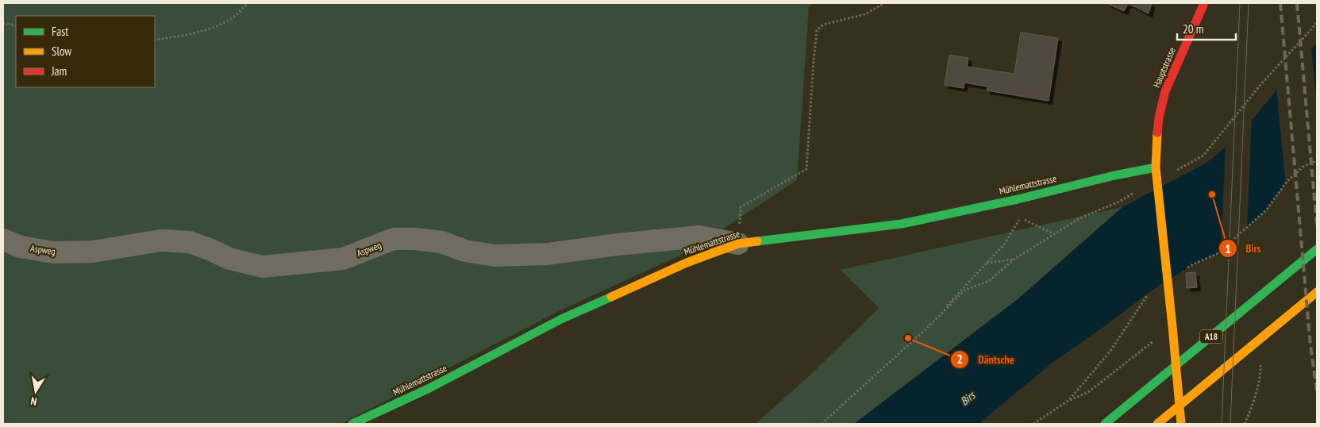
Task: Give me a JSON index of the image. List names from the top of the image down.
{
  "streets": {
    "main road": ["Hauptstrasse", "Mühlemattstrasse", "A18"],
    "street": ["Aspweg"]
  },
  "crossings": [
    ["Hauptstrasse", "Mühlemattstrasse"],
    ["Mühlemattstrasse", "Aspweg"]
  ],
  "water": ["Birs"],
  "places": ["Birs", "Däntsche"],
  "legend": ["Fast", "Slow", "Jam"],
  "scale_bar": "20 m",
  "north": "bottom"
}
